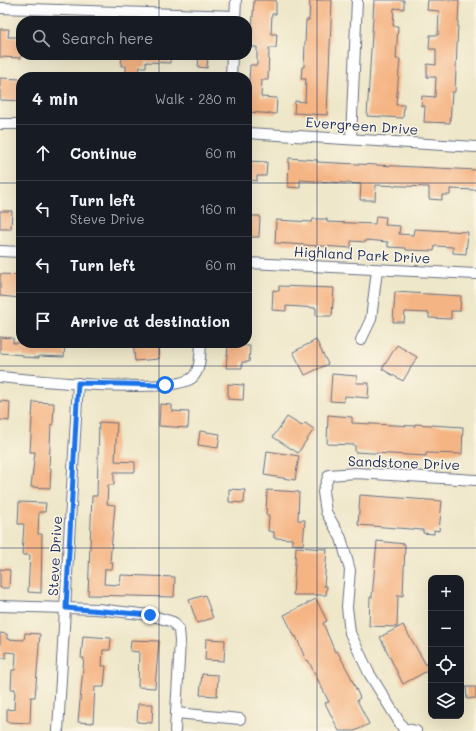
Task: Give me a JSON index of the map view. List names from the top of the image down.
{
  "streets": {
    "street": [
      "Evergreen Drive",
      "Highland Park Drive",
      "Sandstone Drive",
      "Steve Drive"
    ]
  },
  "page": {
    "search": "Search here",
    "heading": ["4 min", "Walk · 280 m"],
    "list": [
      ["Continue", "60 m"],
      ["Turn left", "Steve Drive", "160 m"],
      ["Turn left", "60 m"],
      "Arrive at destination"
    ],
    "map_buttons": ["+", "−"]
  }
}
